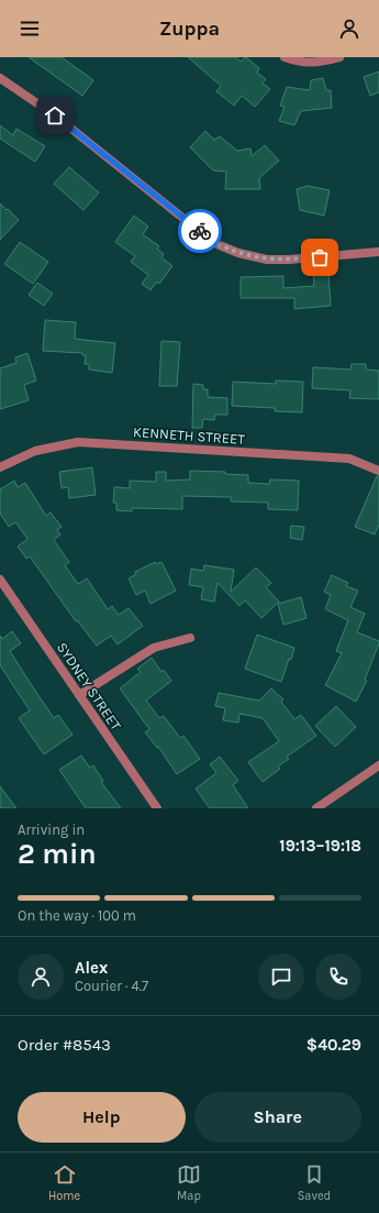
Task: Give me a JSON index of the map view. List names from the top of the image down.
{
  "streets": {
    "street": ["KENNETH STREET", "SYDNEY STREET"]
  },
  "page": {
    "header": "Zuppa",
    "heading": ["2 min", "Arriving in", "19:13–19:18"],
    "panel": [
      "Alex",
      "Courier · 4.7",
      "Order #8543",
      "$40.29"
    ],
    "bar": "On the way · 100 m",
    "buttons": ["Help", "Share"],
    "tabs": ["Home", "Map", "Saved"]
  }
}
